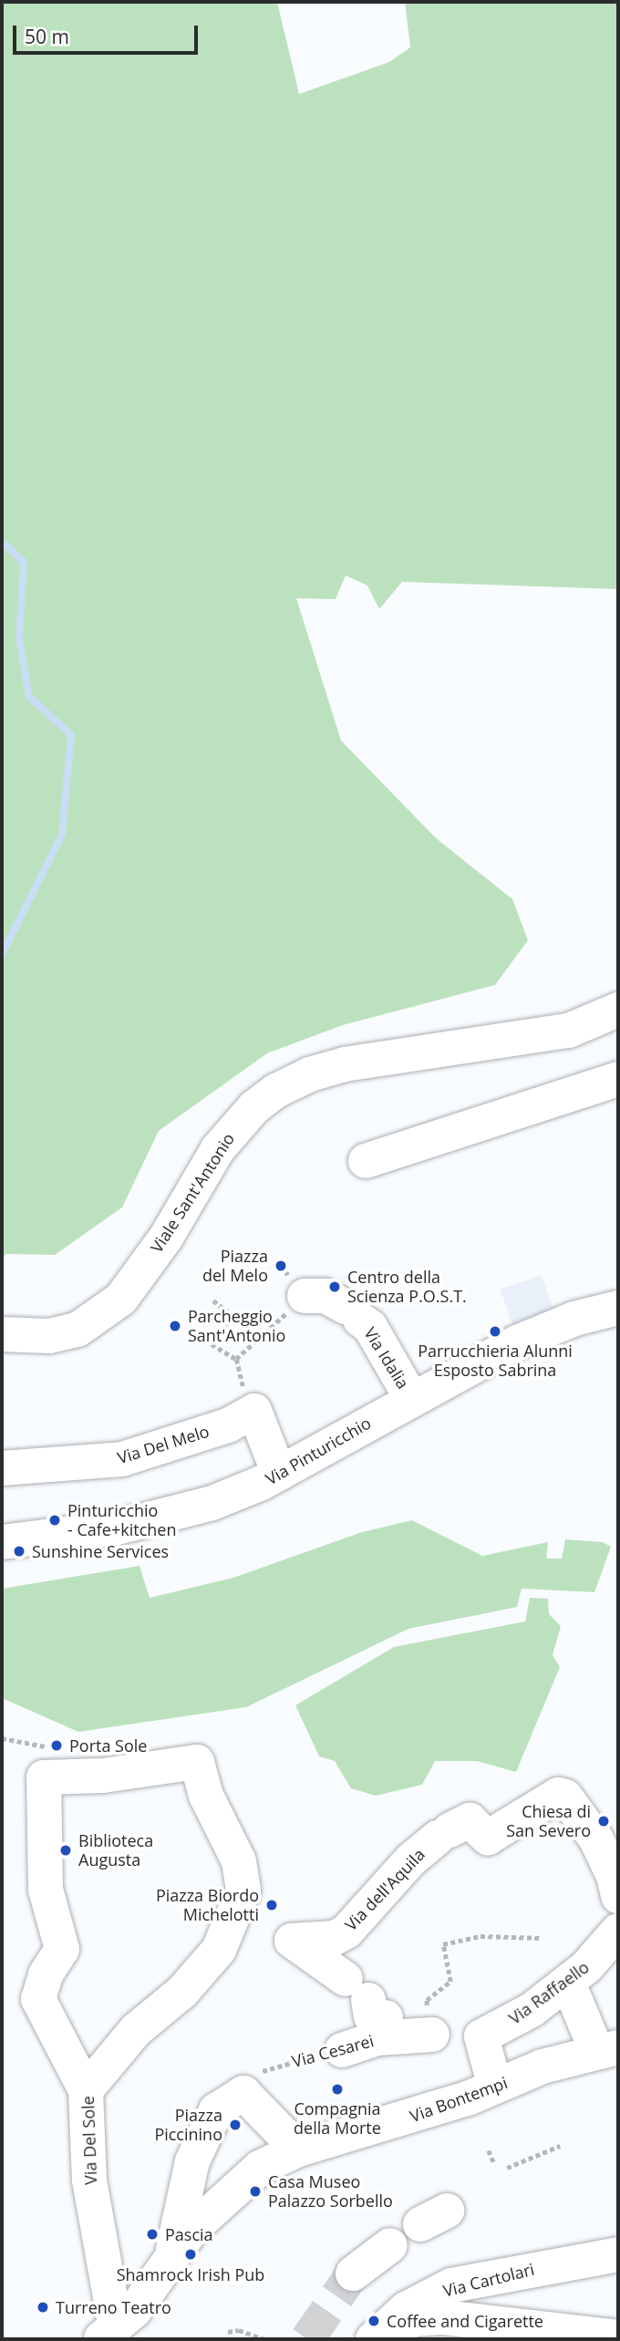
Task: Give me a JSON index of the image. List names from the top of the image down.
{
  "streets": {
    "street": [
      "Viale Sant'Antonio",
      "Via Idalia",
      "Via Del Melo",
      "Via Pinturicchio",
      "Via dell'Aquila",
      "Via Raffaello",
      "Via Cesarei",
      "Via Bontempi",
      "Via Del Sole",
      "Via Cartolari"
    ]
  },
  "crossings": [
    ["Via Idalia", "Via Pinturicchio"],
    ["Via dell'Aquila", "Via Cesarei"],
    ["Via Raffaello", "Via Bontempi"]
  ],
  "places": [
    "Piazza del Melo",
    "Centro della Scienza P.O.S.T.",
    "Parcheggio Sant'Antonio",
    "Parrucchieria Alunni Esposto Sabrina",
    "Pinturicchio - Cafe+kitchen",
    "Sunshine Services",
    "Porta Sole",
    "Chiesa di San Severo",
    "Biblioteca Augusta",
    "Piazza Biordo Michelotti",
    "Compagnia della Morte",
    "Piazza Piccinino",
    "Casa Museo Palazzo Sorbello",
    "Pascia",
    "Shamrock Irish Pub",
    "Turreno Teatro",
    "Coffee and Cigarette"
  ],
  "scale_bar": "50 m"
}
